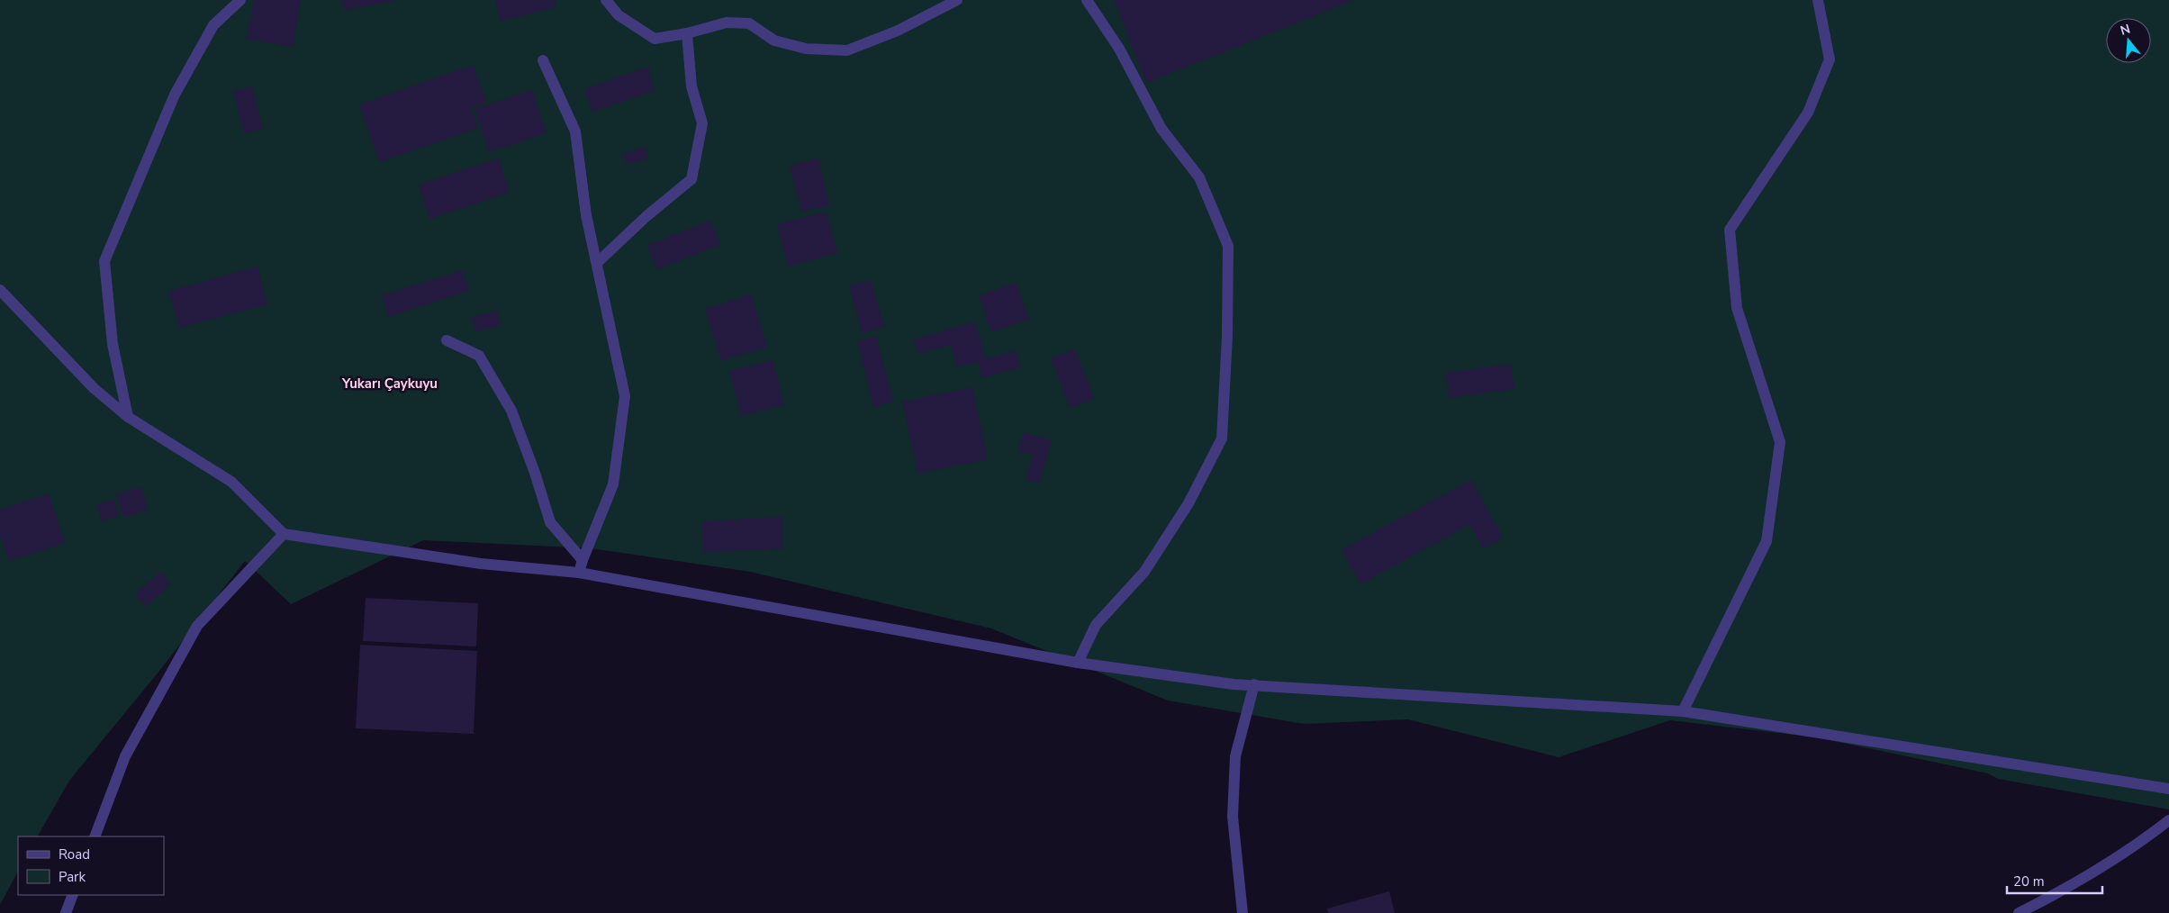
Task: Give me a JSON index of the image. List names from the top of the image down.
{
  "districts": ["Yukarı Çaykuyu"],
  "legend": ["Road", "Park"],
  "scale_bar": "20 m",
  "north": "top"
}
